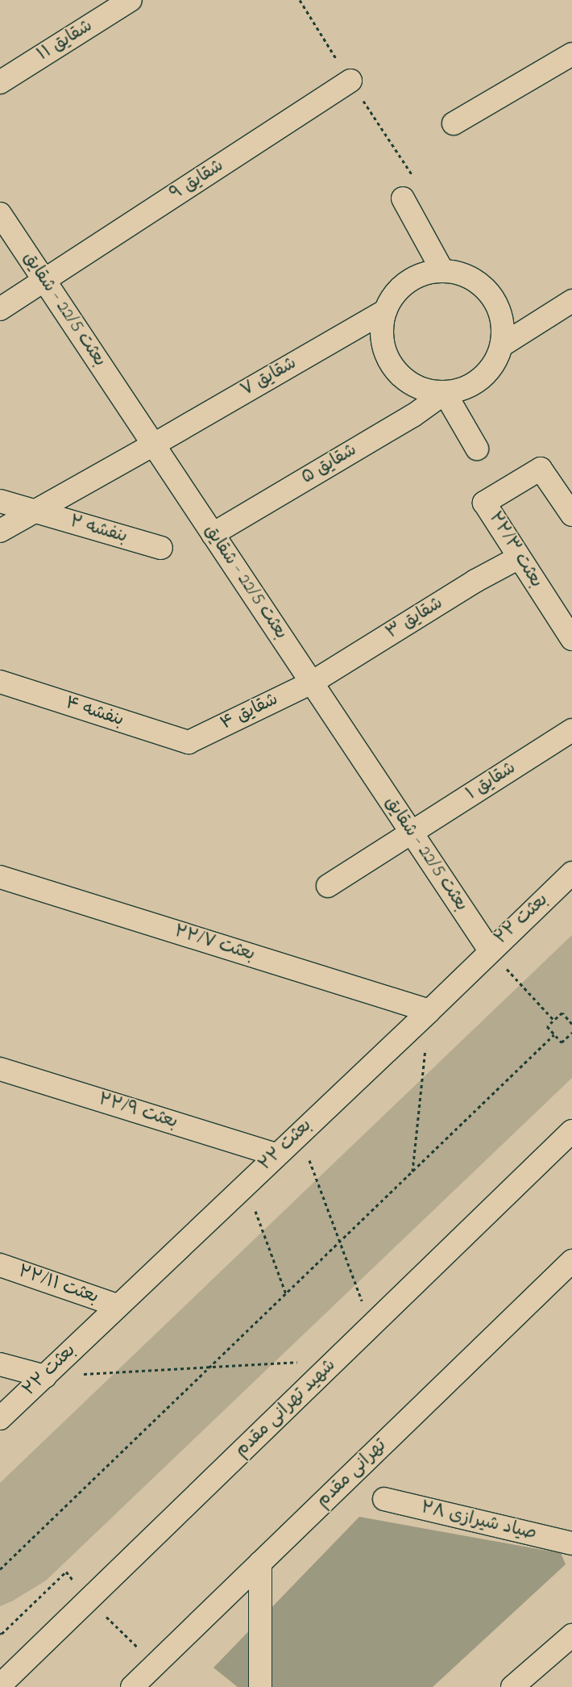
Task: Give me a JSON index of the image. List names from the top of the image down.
{
  "streets": {
    "street": [
      "شقایق ۱۱",
      "شقایق ۹",
      "بعثت 22/5 - شقایق",
      "شقایق ۷",
      "شقایق ۵",
      "بنفشه ۲",
      "بعثت ۲۲/۳",
      "شقایق ۳",
      "بنفشه ۴",
      "شقایق ۴",
      "شقایق ۱",
      "بعثت ۲۲",
      "بعثت ۲۲/۷",
      "بعثت ۲۲/۹",
      "بعثت ۲۲/۱۱",
      "شهید تهرانی مقدم",
      "تهرانی مقدم",
      "صیاد شیرازی ۲۸"
    ]
  },
  "crossings": [
    ["شقایق ۹", "بعثت 22/5 - شقایق"],
    ["بعثت 22/5 - شقایق", "شقایق ۷"],
    ["بعثت 22/5 - شقایق", "شقایق ۵"],
    ["بعثت 22/5 - شقایق", "شقایق ۳"],
    ["بعثت 22/5 - شقایق", "شقایق ۴"],
    ["بعثت 22/5 - شقایق", "شقایق ۱"],
    ["بعثت 22/5 - شقایق", "بعثت ۲۲"],
    ["شقایق ۷", "شقایق ۵"],
    ["شقایق ۷", "بنفشه ۲"],
    ["بعثت ۲۲/۳", "شقایق ۳"],
    ["شقایق ۳", "شقایق ۴"],
    ["بنفشه ۴", "شقایق ۴"],
    ["بعثت ۲۲", "بعثت ۲۲/۷"],
    ["بعثت ۲۲", "بعثت ۲۲/۹"],
    ["بعثت ۲۲", "بعثت ۲۲/۱۱"]
  ]
}
